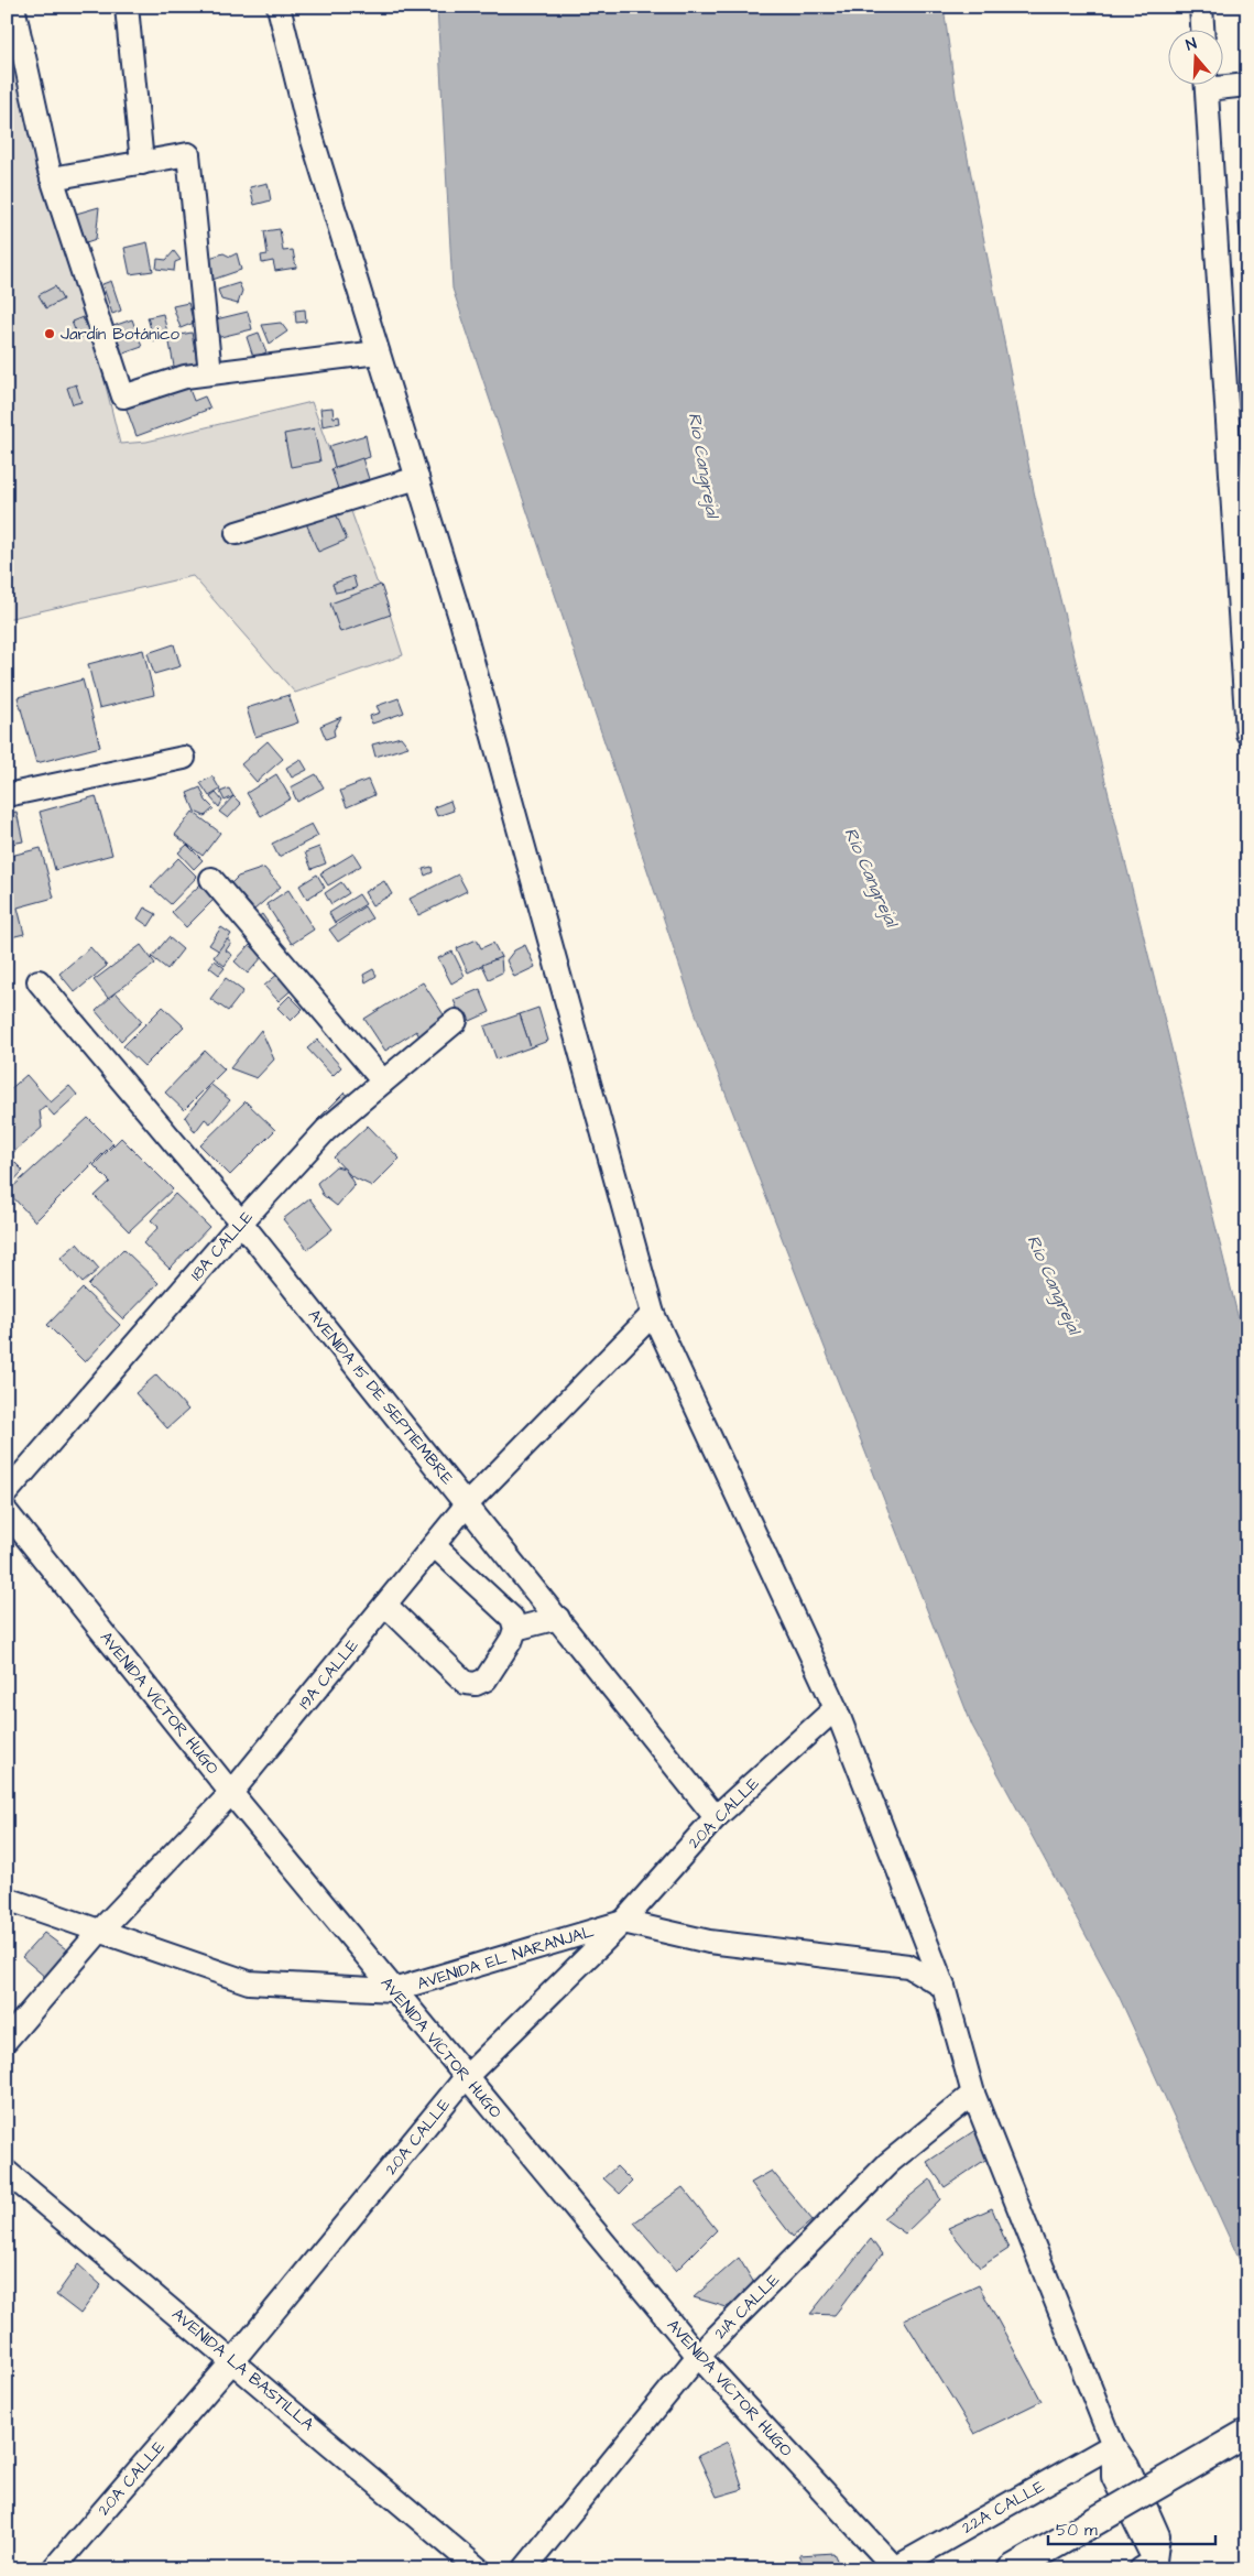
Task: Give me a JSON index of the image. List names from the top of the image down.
{
  "streets": {
    "street": [
      "18A CALLE",
      "AVENIDA 15 DE SEPTIEMBRE",
      "19A CALLE",
      "AVENIDA VÍCTOR HUGO",
      "20A CALLE",
      "AVENIDA EL NARANJAL",
      "21A CALLE",
      "AVENIDA LA BASTILLA",
      "22A CALLE"
    ]
  },
  "crossings": [
    ["18A CALLE", "AVENIDA 15 DE SEPTIEMBRE"],
    ["AVENIDA 15 DE SEPTIEMBRE", "19A CALLE"],
    ["AVENIDA 15 DE SEPTIEMBRE", "20A CALLE"],
    ["19A CALLE", "AVENIDA VÍCTOR HUGO"],
    ["19A CALLE", "AVENIDA EL NARANJAL"],
    ["AVENIDA VÍCTOR HUGO", "20A CALLE"],
    ["AVENIDA VÍCTOR HUGO", "AVENIDA EL NARANJAL"],
    ["AVENIDA VÍCTOR HUGO", "21A CALLE"],
    ["AVENIDA VÍCTOR HUGO", "22A CALLE"],
    ["20A CALLE", "AVENIDA EL NARANJAL"],
    ["20A CALLE", "AVENIDA LA BASTILLA"]
  ],
  "water": ["Río Cangrejal"],
  "places": ["Jardín Botánico"],
  "scale_bar": "50 m",
  "north": "top"
}
